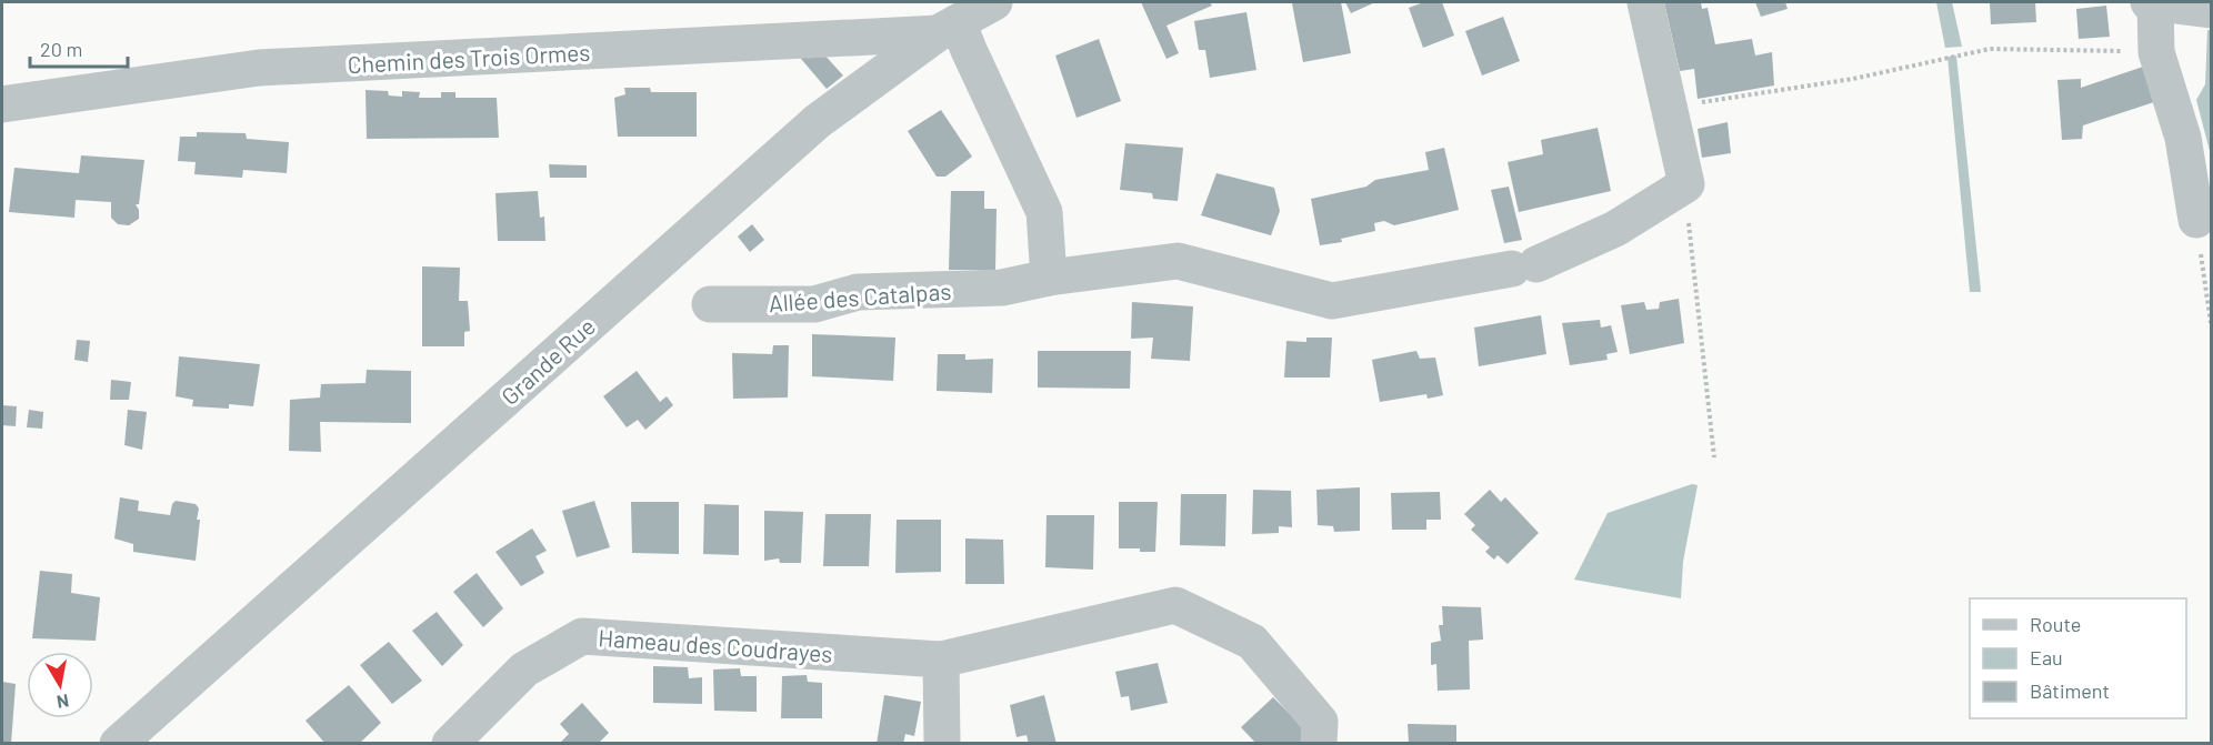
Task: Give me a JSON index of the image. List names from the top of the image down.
{
  "streets": {
    "street": [
      "Chemin des Trois Ormes",
      "Allée des Catalpas",
      "Grande Rue",
      "Hameau des Coudrayes"
    ]
  },
  "crossings": [
    ["Chemin des Trois Ormes", "Grande Rue"]
  ],
  "legend": ["Route", "Eau", "Bâtiment"],
  "scale_bar": "20 m",
  "north": "bottom"
}
